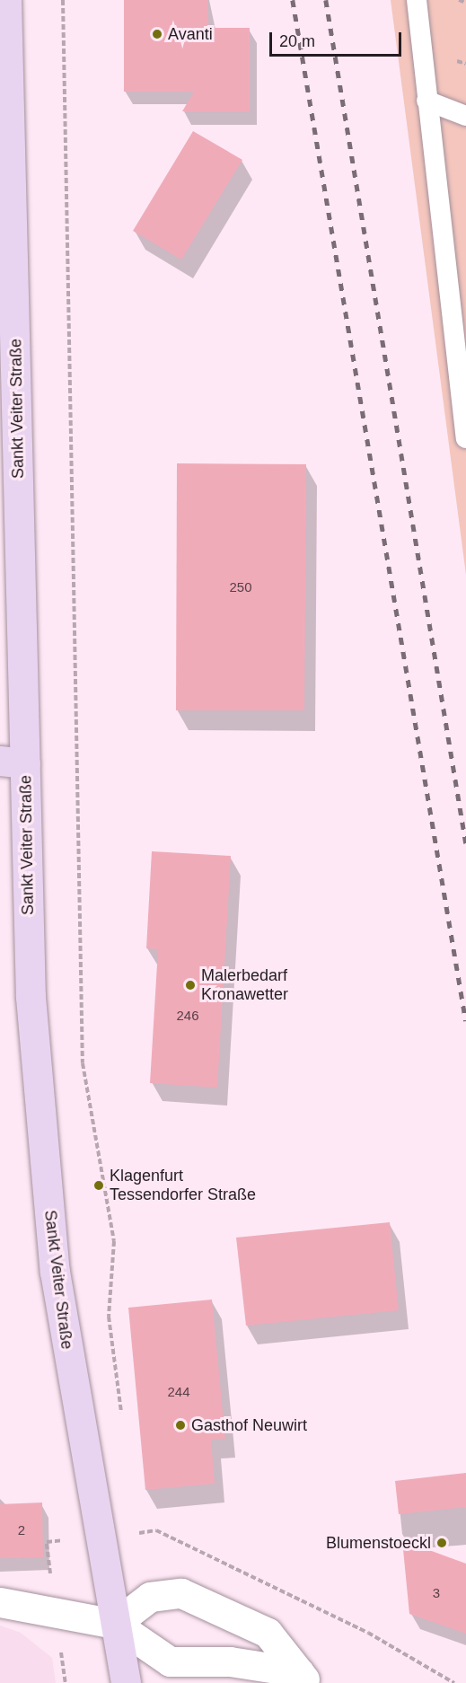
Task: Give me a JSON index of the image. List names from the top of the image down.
{
  "streets": {
    "main road": ["Sankt Veiter Straße"]
  },
  "places": [
    "Avanti",
    "Malerbedarf Kronawetter",
    "Klagenfurt Tessendorfer Straße",
    "Gasthof Neuwirt",
    "Blumenstoeckl"
  ],
  "house_numbers": [
    "250",
    "246",
    "244",
    "2",
    "3"
  ],
  "scale_bar": "20 m"
}
